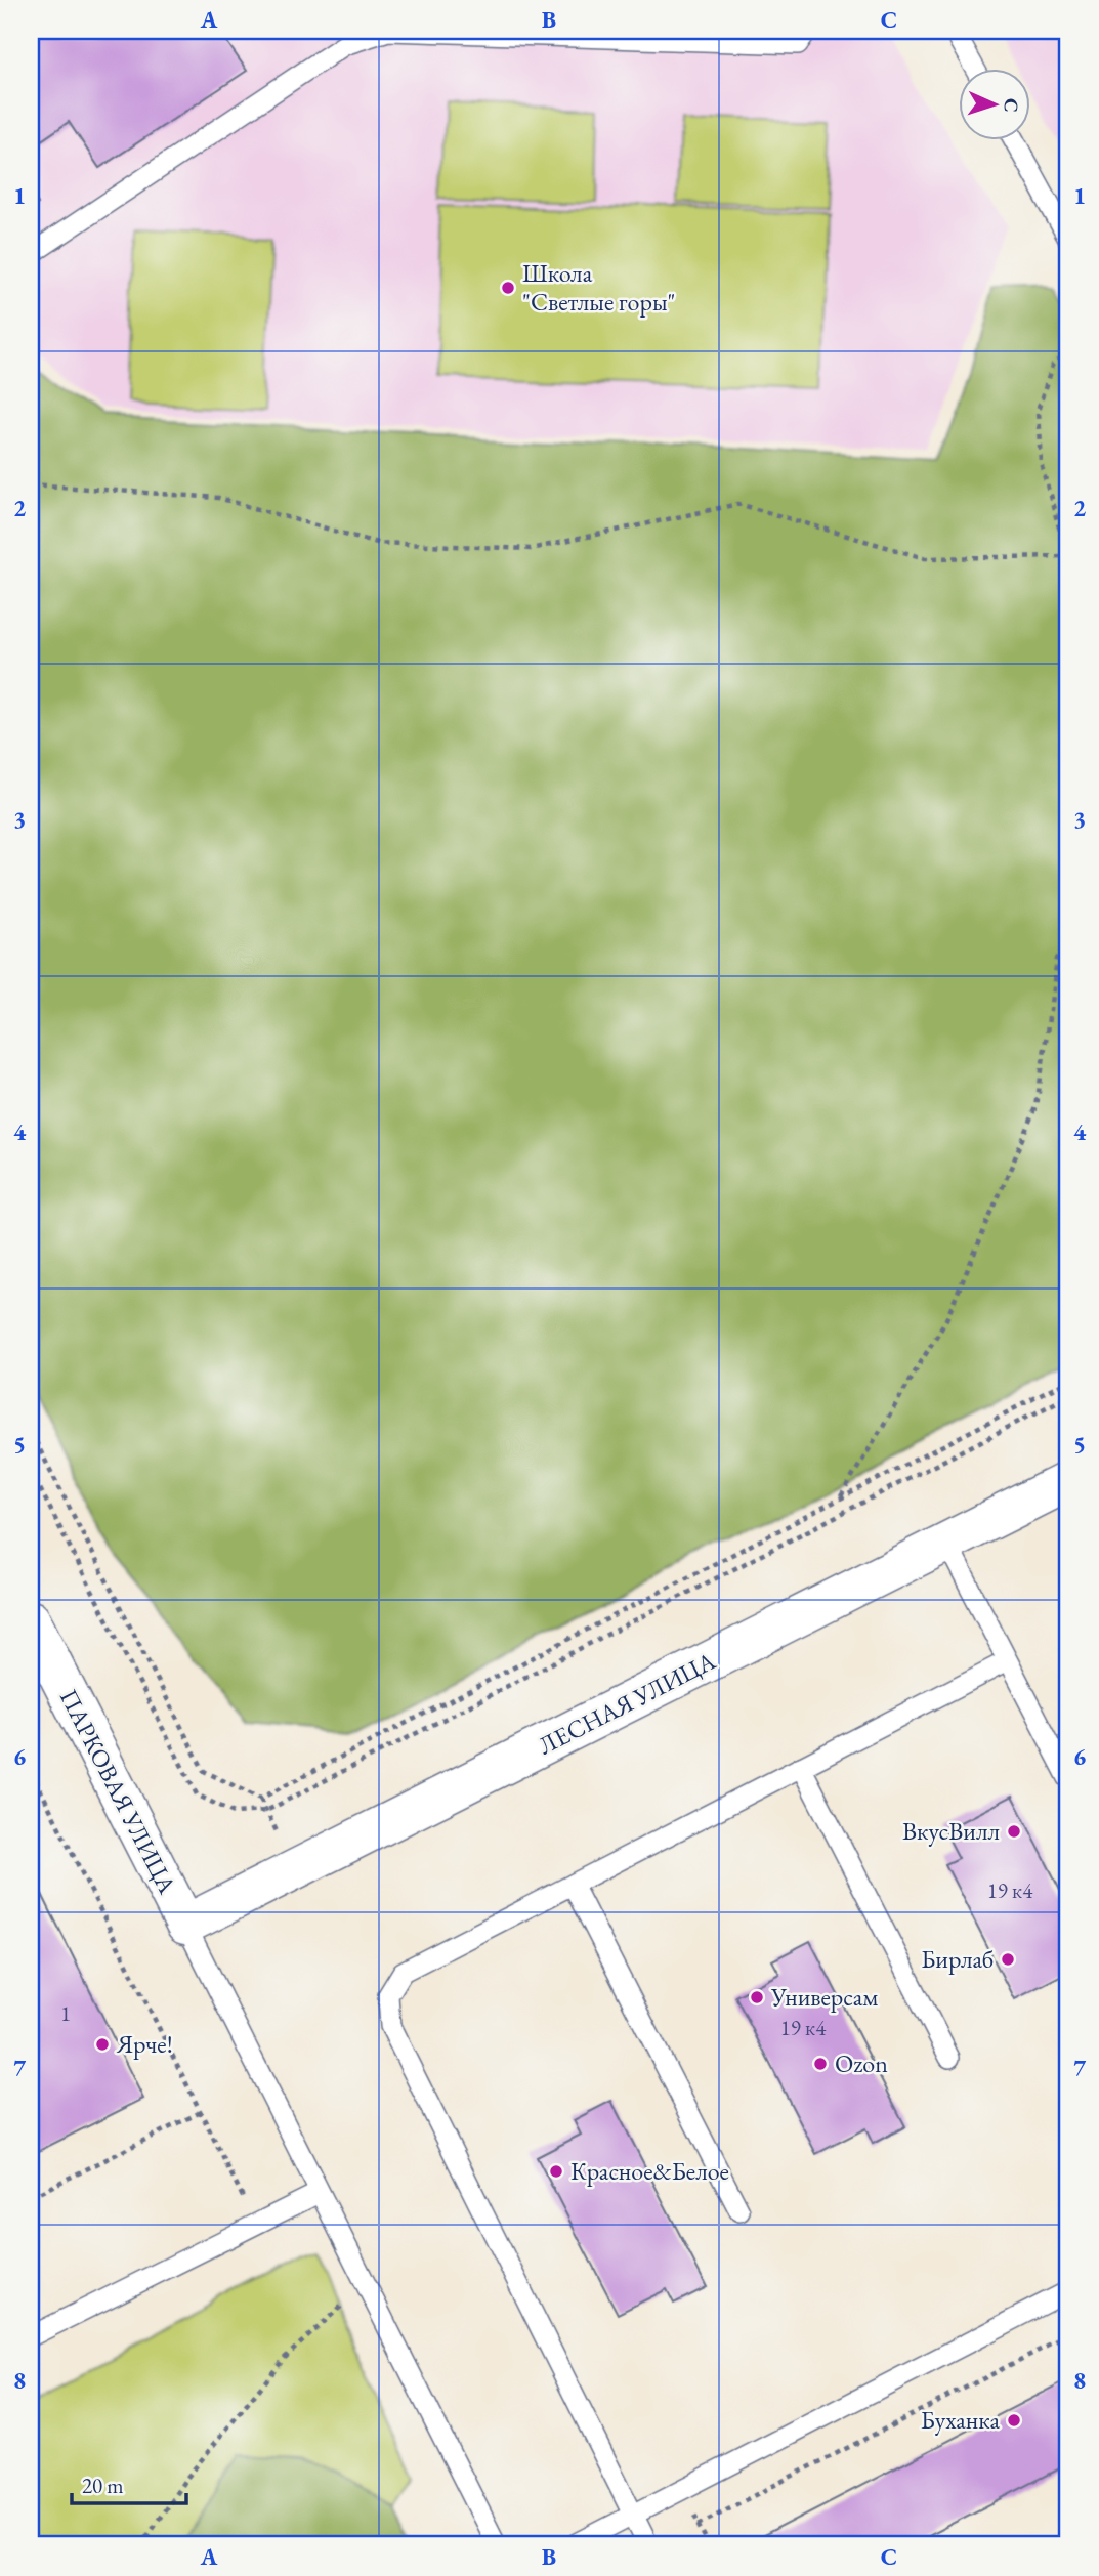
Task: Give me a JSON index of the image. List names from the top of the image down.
{
  "streets": {
    "street": ["ЛЕСНАЯ УЛИЦА", "ПАРКОВАЯ УЛИЦА"]
  },
  "crossings": [
    ["ЛЕСНАЯ УЛИЦА", "ПАРКОВАЯ УЛИЦА"]
  ],
  "places": [
    "Школа \"Светлые горы\"",
    "ВкусВилл",
    "Бирлаб",
    "Универсам",
    "Ярче!",
    "Ozon",
    "Красное&Белое",
    "Буханка"
  ],
  "house_numbers": ["19 к4", "1", "19 к4"],
  "scale_bar": "20 m",
  "north": "right",
  "grid": {
    "columns": ["A", "B", "C"],
    "rows": [
      "1",
      "2",
      "3",
      "4",
      "5",
      "6",
      "7",
      "8"
    ]
  }
}
